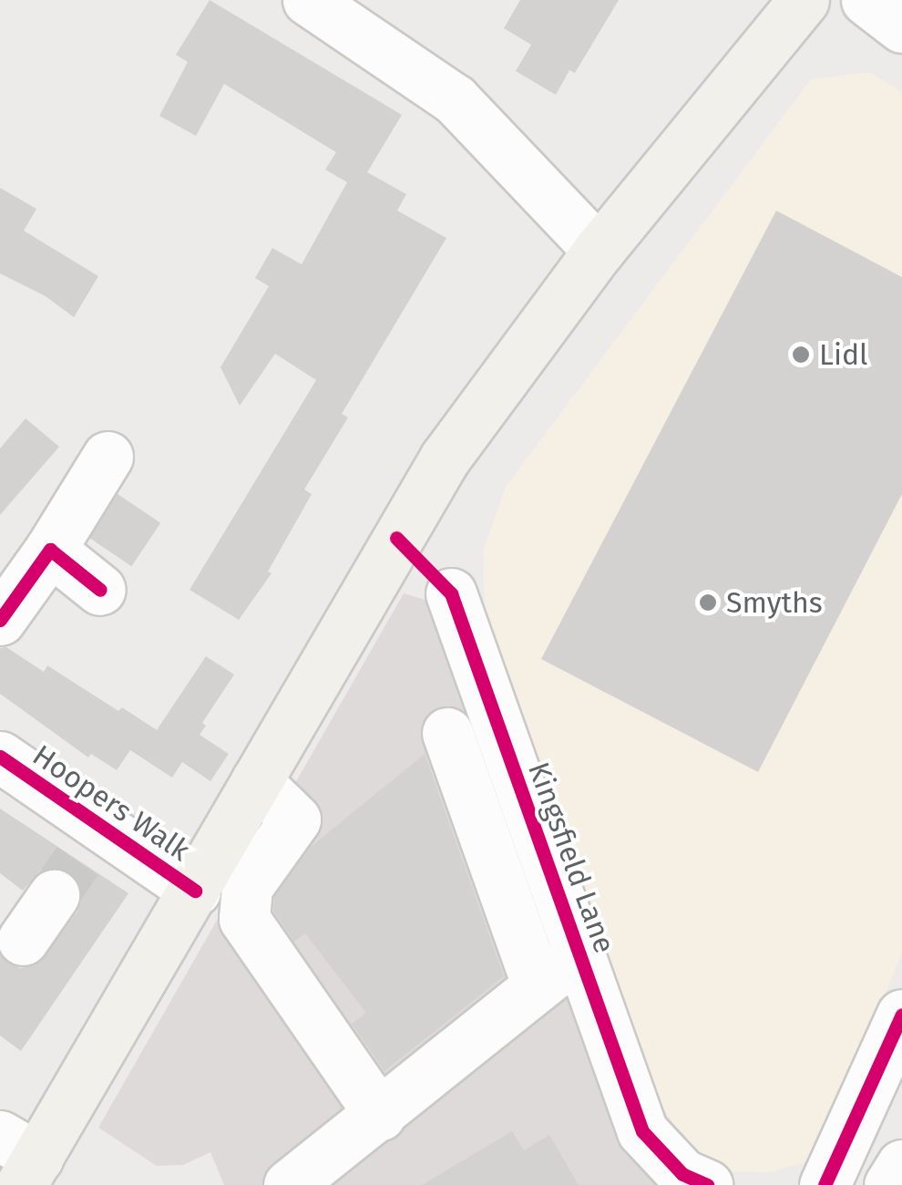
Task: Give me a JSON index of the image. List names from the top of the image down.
{
  "streets": {
    "street": ["Hoopers Walk", "Kingsfield Lane"]
  },
  "places": ["Lidl", "Smyths"]
}
